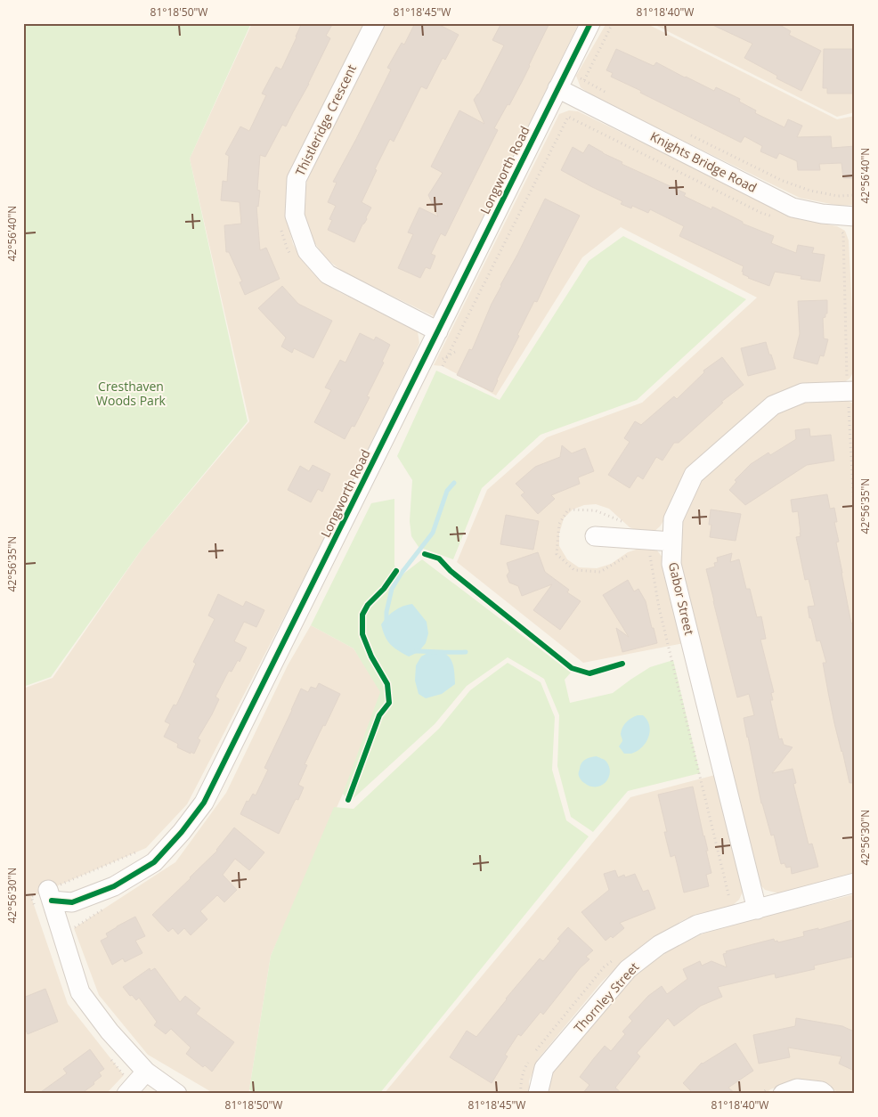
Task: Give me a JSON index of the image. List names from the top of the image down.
{
  "streets": {
    "street": [
      "Thistleridge Crescent",
      "Knights Bridge Road",
      "Longworth Road",
      "Gabor Street",
      "Thornley Street"
    ]
  },
  "crossings": [
    ["Thistleridge Crescent", "Longworth Road"],
    ["Knights Bridge Road", "Longworth Road"],
    ["Gabor Street", "Thornley Street"]
  ],
  "parks": ["Cresthaven Woods Park"],
  "coordinates": [
    "81°18'50\"W",
    "81°18'45\"W",
    "81°18'40\"W",
    "42°56'40\"N",
    "42°56'35\"N",
    "42°56'30\"N"
  ]
}
